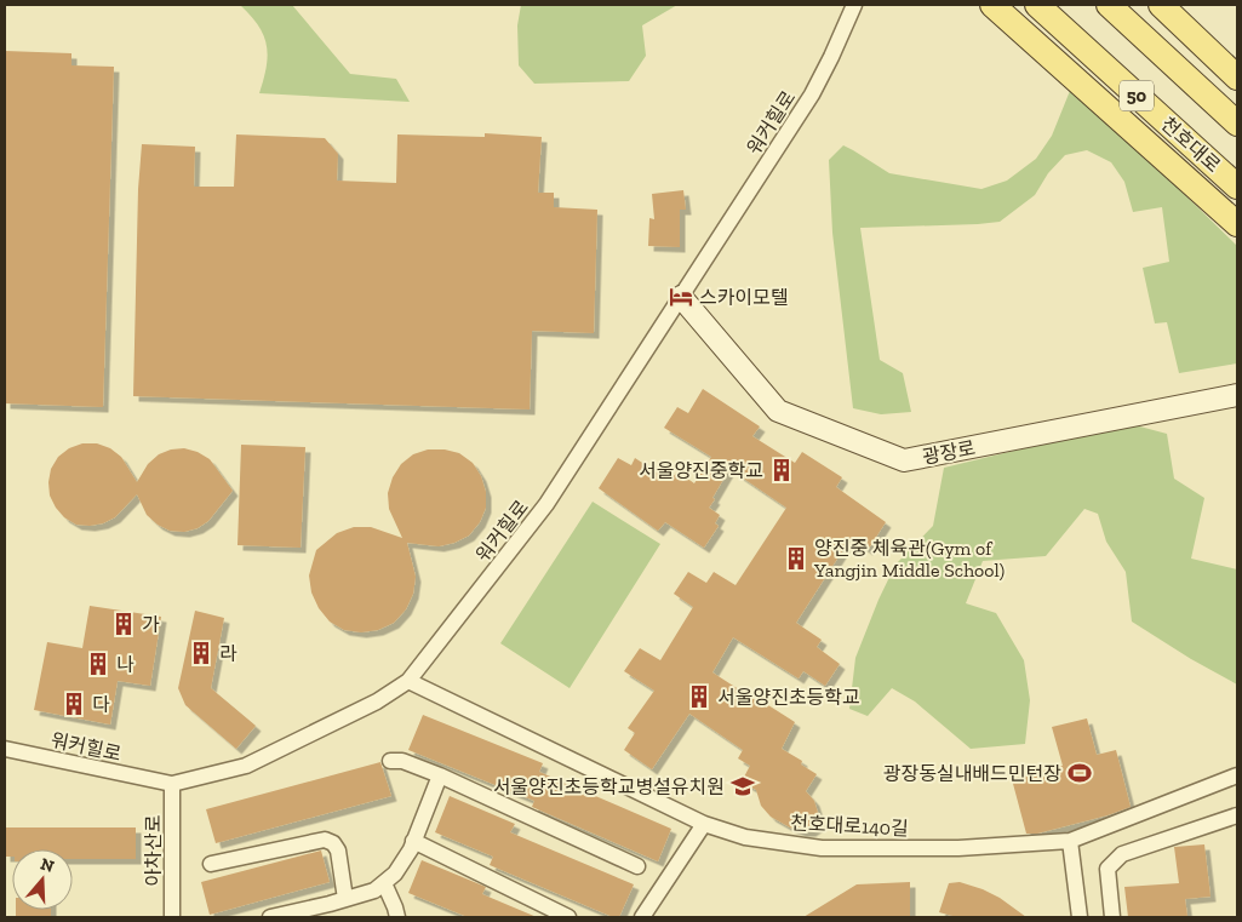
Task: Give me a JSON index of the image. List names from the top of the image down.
{
  "streets": {
    "main road": ["50", "천호대로"],
    "street": [
      "워커힐로",
      "광장로",
      "천호대로140길",
      "아차산로"
    ]
  },
  "crossings": [
    ["워커힐로", "광장로"],
    ["워커힐로", "천호대로140길"],
    ["워커힐로", "아차산로"]
  ],
  "places": {
    "hotel": ["스카이모텔"],
    "building": [
      "서울양진중학교",
      "양진중 체육관(Gym of Yangjin Middle School)",
      "가",
      "라",
      "나",
      "서울양진초등학교",
      "다"
    ],
    "sports": ["광장동실내배드민턴장"],
    "school or university": ["서울양진초등학교병설유치원"]
  },
  "north": "top"
}
